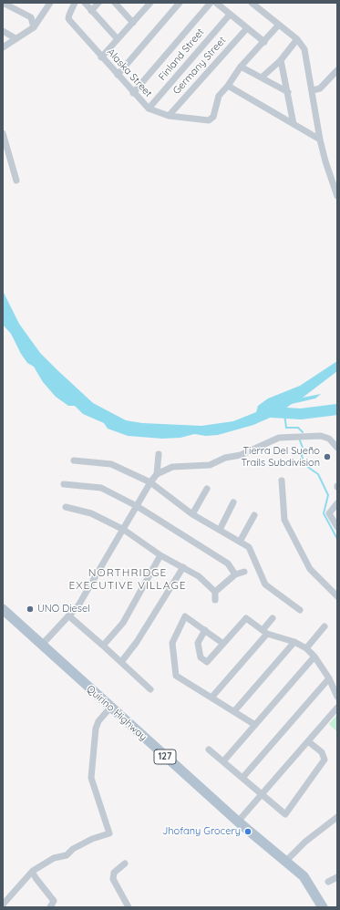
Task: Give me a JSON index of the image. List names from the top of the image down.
{
  "streets": {
    "main road": ["Quirino Highway", "127"],
    "street": ["Finland Street", "Germany Street", "Alaska Street"]
  },
  "crossings": [
    ["Finland Street", "Alaska Street"],
    ["Germany Street", "Alaska Street"]
  ],
  "districts": ["NORTHRIDGE EXECUTIVE VILLAGE"],
  "places": ["Tierra Del Sueño Trails Subdivision", "UNO Diesel", "Jhofany Grocery"]
}
